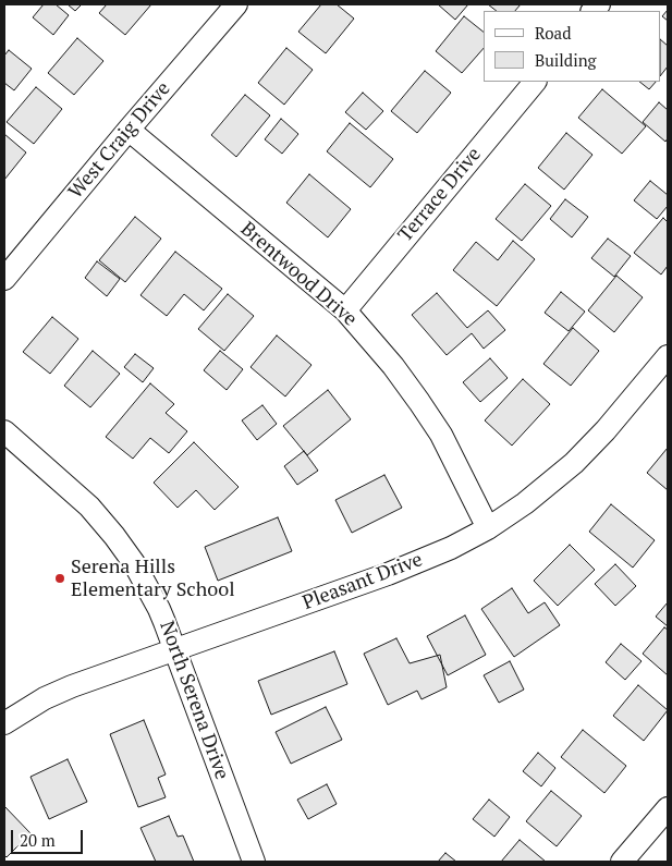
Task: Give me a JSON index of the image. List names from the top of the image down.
{
  "streets": {
    "street": [
      "West Craig Drive",
      "Terrace Drive",
      "Brentwood Drive",
      "Pleasant Drive",
      "North Serena Drive"
    ]
  },
  "crossings": [
    ["West Craig Drive", "Brentwood Drive"],
    ["Terrace Drive", "Brentwood Drive"],
    ["Brentwood Drive", "Pleasant Drive"],
    ["Pleasant Drive", "North Serena Drive"]
  ],
  "places": ["Serena Hills Elementary School"],
  "legend": ["Road", "Building"],
  "scale_bar": "20 m"
}
